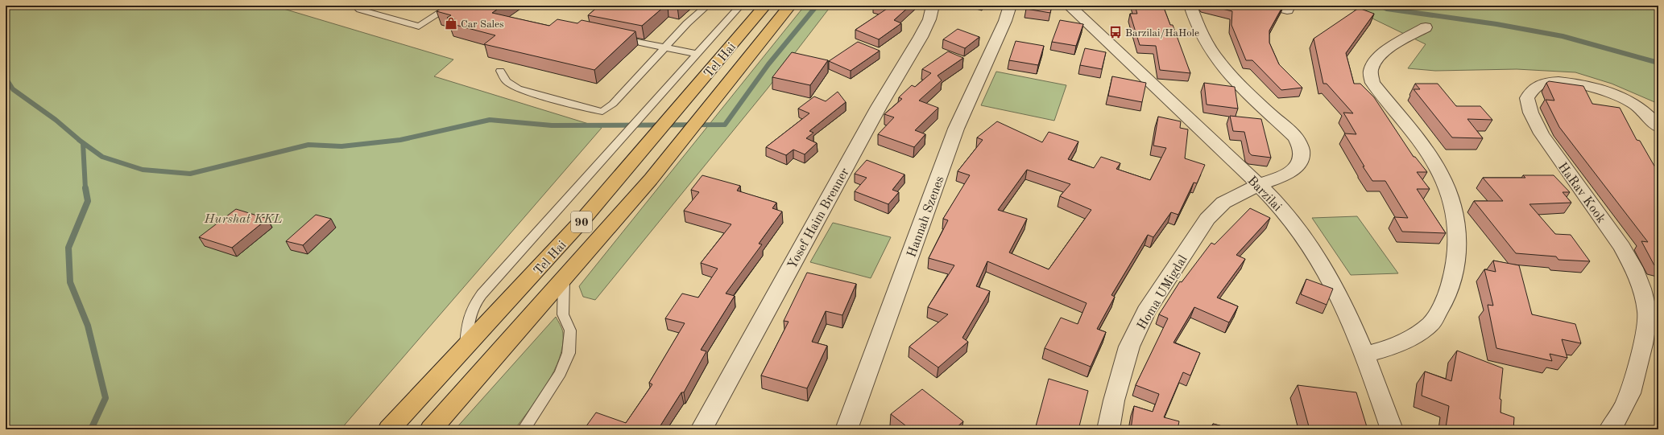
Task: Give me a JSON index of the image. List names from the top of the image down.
{
  "streets": {
    "highway": ["Tel Hai", "90"],
    "street": [
      "HaRav Kook",
      "Barzilai",
      "Hannah Szenes",
      "Yosef Haim Brenner",
      "Homa UMigdal"
    ]
  },
  "crossings": [
    ["Barzilai", "Homa UMigdal"]
  ],
  "parks": ["Hurshat KKL"],
  "places": {
    "shop": ["Car Sales"],
    "bus stop": ["Barzilai/HaHole"]
  }
}
